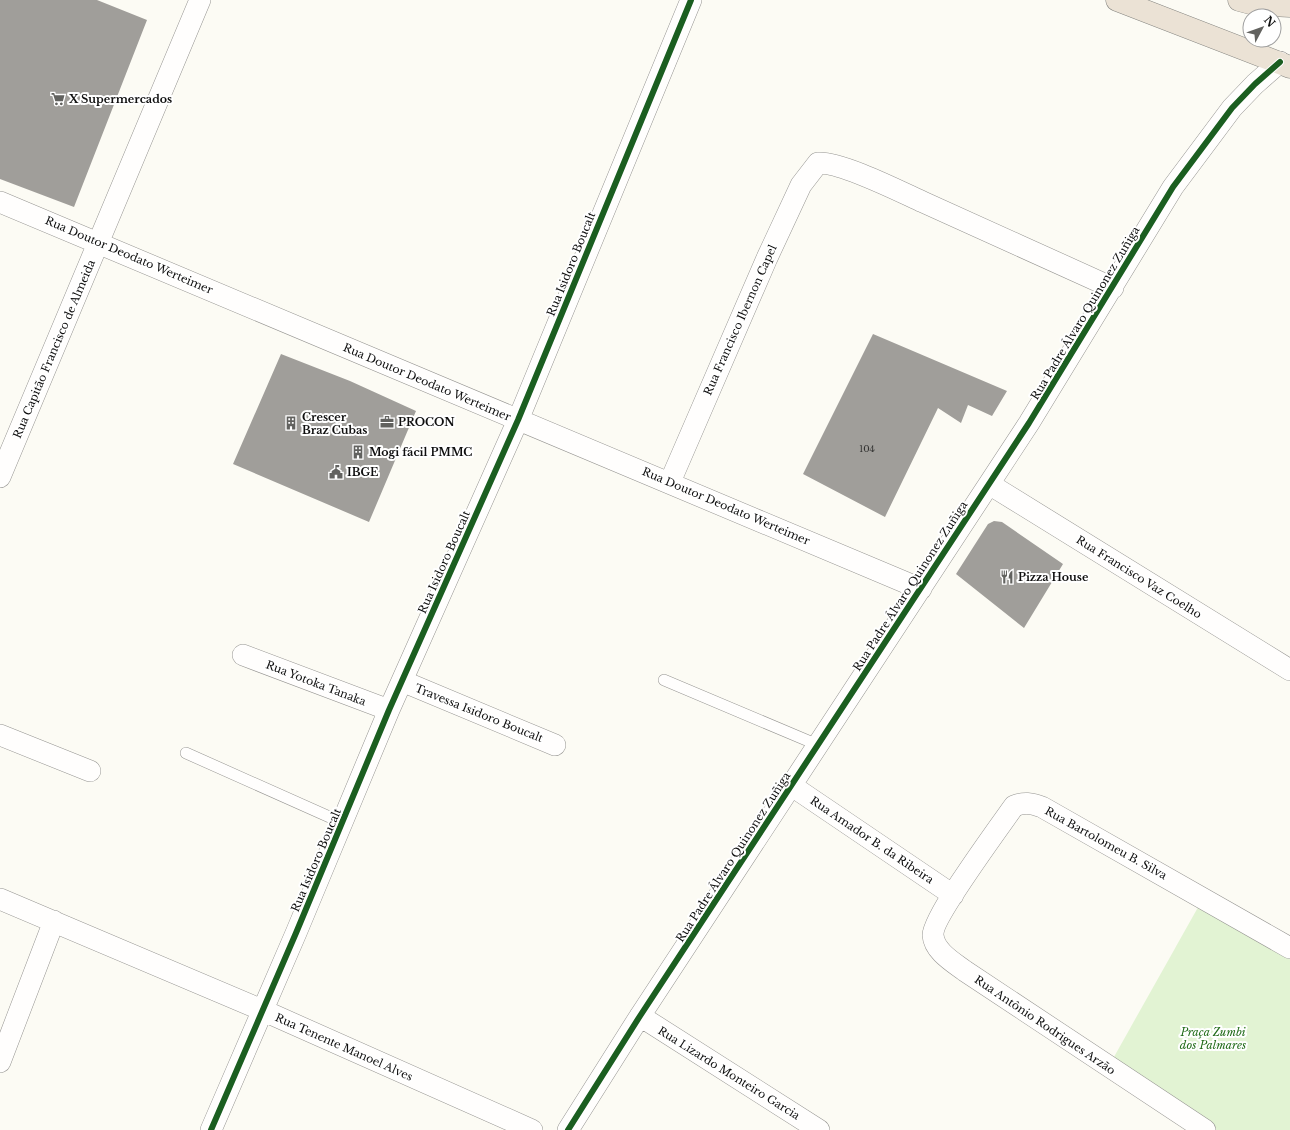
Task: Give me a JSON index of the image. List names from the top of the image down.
{
  "streets": {
    "street": [
      "Rua Doutor Deodato Werteimer",
      "Rua Isidoro Boucalt",
      "Rua Padre Álvaro Quinonez Zuñiga",
      "Rua Francisco Ibernon Capel",
      "Rua Capitão Francisco de Almeida",
      "Rua Francisco Vaz Coelho",
      "Rua Yotoka Tanaka",
      "Travessa Isidoro Boucalt",
      "Rua Amador B. da Ribeira",
      "Rua Bartolomeu B. Silva",
      "Rua Antônio Rodrigues Arzão",
      "Rua Tenente Manoel Alves",
      "Rua Lizardo Monteiro Garcia"
    ]
  },
  "crossings": [
    ["Rua Doutor Deodato Werteimer", "Rua Isidoro Boucalt"],
    ["Rua Doutor Deodato Werteimer", "Rua Padre Álvaro Quinonez Zuñiga"],
    ["Rua Doutor Deodato Werteimer", "Rua Francisco Ibernon Capel"],
    ["Rua Doutor Deodato Werteimer", "Rua Capitão Francisco de Almeida"],
    ["Rua Isidoro Boucalt", "Rua Yotoka Tanaka"],
    ["Rua Isidoro Boucalt", "Travessa Isidoro Boucalt"],
    ["Rua Isidoro Boucalt", "Rua Tenente Manoel Alves"],
    ["Rua Padre Álvaro Quinonez Zuñiga", "Rua Francisco Ibernon Capel"],
    ["Rua Padre Álvaro Quinonez Zuñiga", "Rua Francisco Vaz Coelho"],
    ["Rua Padre Álvaro Quinonez Zuñiga", "Rua Amador B. da Ribeira"],
    ["Rua Padre Álvaro Quinonez Zuñiga", "Rua Lizardo Monteiro Garcia"],
    ["Rua Amador B. da Ribeira", "Rua Bartolomeu B. Silva"],
    ["Rua Amador B. da Ribeira", "Rua Antônio Rodrigues Arzão"],
    ["Rua Bartolomeu B. Silva", "Rua Antônio Rodrigues Arzão"]
  ],
  "parks": ["Praça Zumbi dos Palmares"],
  "places": {
    "supermarket": ["X Supermercados"],
    "office": ["PROCON"],
    "building": ["Crescer Braz Cubas", "Mogi fácil PMMC"],
    "public building": ["IBGE"],
    "restaurant": ["Pizza House"]
  },
  "house_numbers": ["104"],
  "north": "top right"
}
